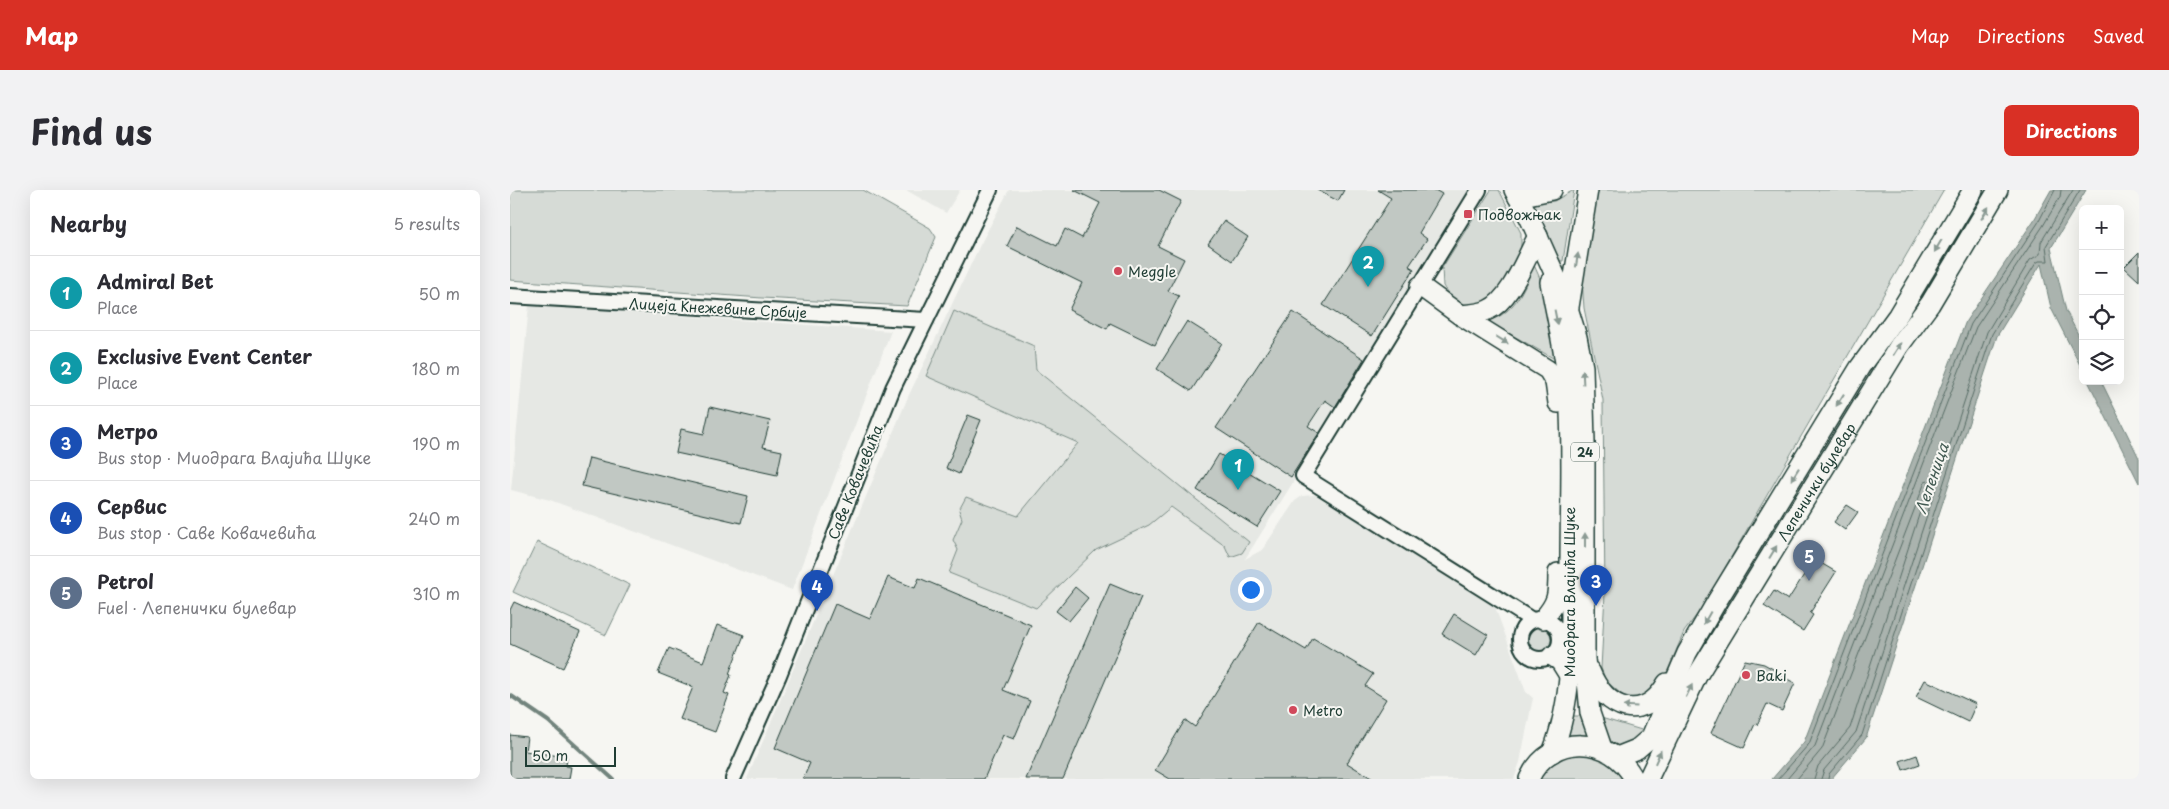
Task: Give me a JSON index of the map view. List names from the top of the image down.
{
  "streets": {
    "main road": ["24", "Лепенички булевар", "Миодрага Влајића Шуке"],
    "street": ["Лицеја Кнежевине Србије", "Саве Ковачевића"]
  },
  "crossings": [
    ["Лицеја Кнежевине Србије", "Саве Ковачевића"],
    ["24", "Лепенички булевар"],
    ["24", "Миодрага Влајића Шуке"],
    ["Лепенички булевар", "Миодрага Влајића Шуке"]
  ],
  "water": ["Лепеница"],
  "places": {
    "transit": ["Подвожњак"],
    "other": ["Meggle", "Baki", "Metro"]
  },
  "scale_bar": "50 m",
  "page": {
    "header": "Map",
    "nav": ["Map", "Directions", "Saved"],
    "title": "Find us",
    "buttons": "Directions",
    "heading": ["Nearby", "5 results"],
    "map_buttons": ["+", "−"],
    "pins": [
      "2",
      "1",
      "5",
      "3",
      "4"
    ],
    "list": [
      {
        "mark": "1",
        "name": "Admiral Bet",
        "note": "Place",
        "value": "50 m"
      },
      {
        "mark": "2",
        "name": "Exclusive Event Center",
        "note": "Place",
        "value": "180 m"
      },
      {
        "mark": "3",
        "name": "Метро",
        "note": "Bus stop · Миодрага Влајића Шуке",
        "value": "190 m"
      },
      {
        "mark": "4",
        "name": "Сервис",
        "note": "Bus stop · Саве Ковачевића",
        "value": "240 m"
      },
      {
        "mark": "5",
        "name": "Petrol",
        "note": "Fuel · Лепенички булевар",
        "value": "310 m"
      }
    ],
    "scale": "50 m"
  }
}
